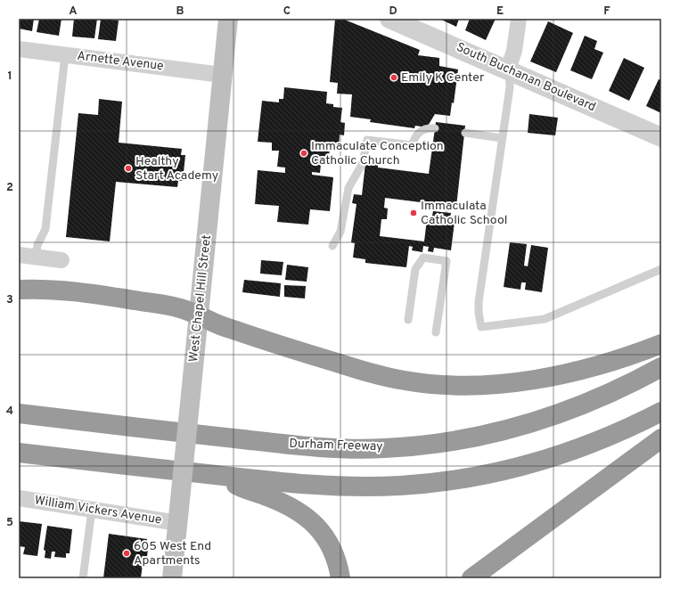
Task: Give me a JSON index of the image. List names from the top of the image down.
{
  "streets": {
    "highway": ["Durham Freeway"],
    "main road": ["West Chapel Hill Street"],
    "street": ["Arnette Avenue", "South Buchanan Boulevard", "William Vickers Avenue"]
  },
  "crossings": [
    ["Arnette Avenue", "West Chapel Hill Street"],
    ["West Chapel Hill Street", "William Vickers Avenue"]
  ],
  "places": [
    "Emily K Center",
    "Immaculate Conception Catholic Church",
    "Healthy Start Academy",
    "Immaculata Catholic School",
    "605 West End Apartments"
  ],
  "grid": {
    "columns": [
      "A",
      "B",
      "C",
      "D",
      "E",
      "F"
    ],
    "rows": [
      "1",
      "2",
      "3",
      "4",
      "5"
    ]
  }
}
